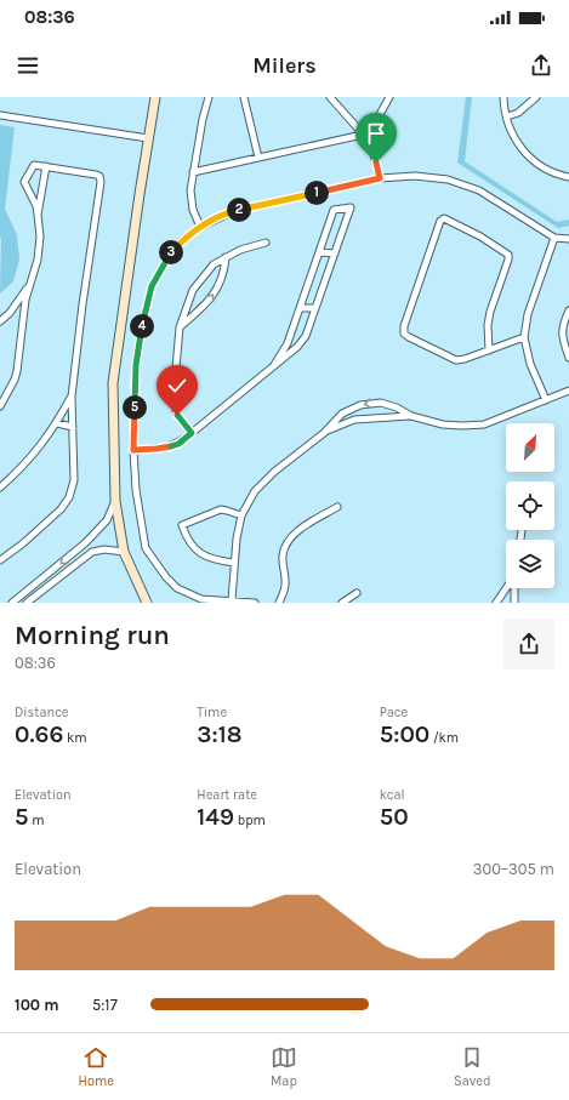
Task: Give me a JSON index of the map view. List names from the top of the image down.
{
  "north": "top right",
  "page": {
    "status": "08:36",
    "header": "Milers",
    "pins": [
      "1",
      "2",
      "3",
      "4",
      "5"
    ],
    "heading": ["Morning run", "08:36"],
    "stats": [
      ["Distance", "0.66 km"],
      ["Time", "3:18"],
      ["Pace", "5:00 /km"],
      ["Elevation", "5 m"],
      ["Heart rate", "149 bpm"],
      ["kcal", "50"]
    ],
    "chart": ["Elevation", "300–305 m"],
    "list": [
      {
        "name": "100 m",
        "note": "5:17"
      }
    ],
    "tabs": ["Home", "Map", "Saved"]
  }
}
